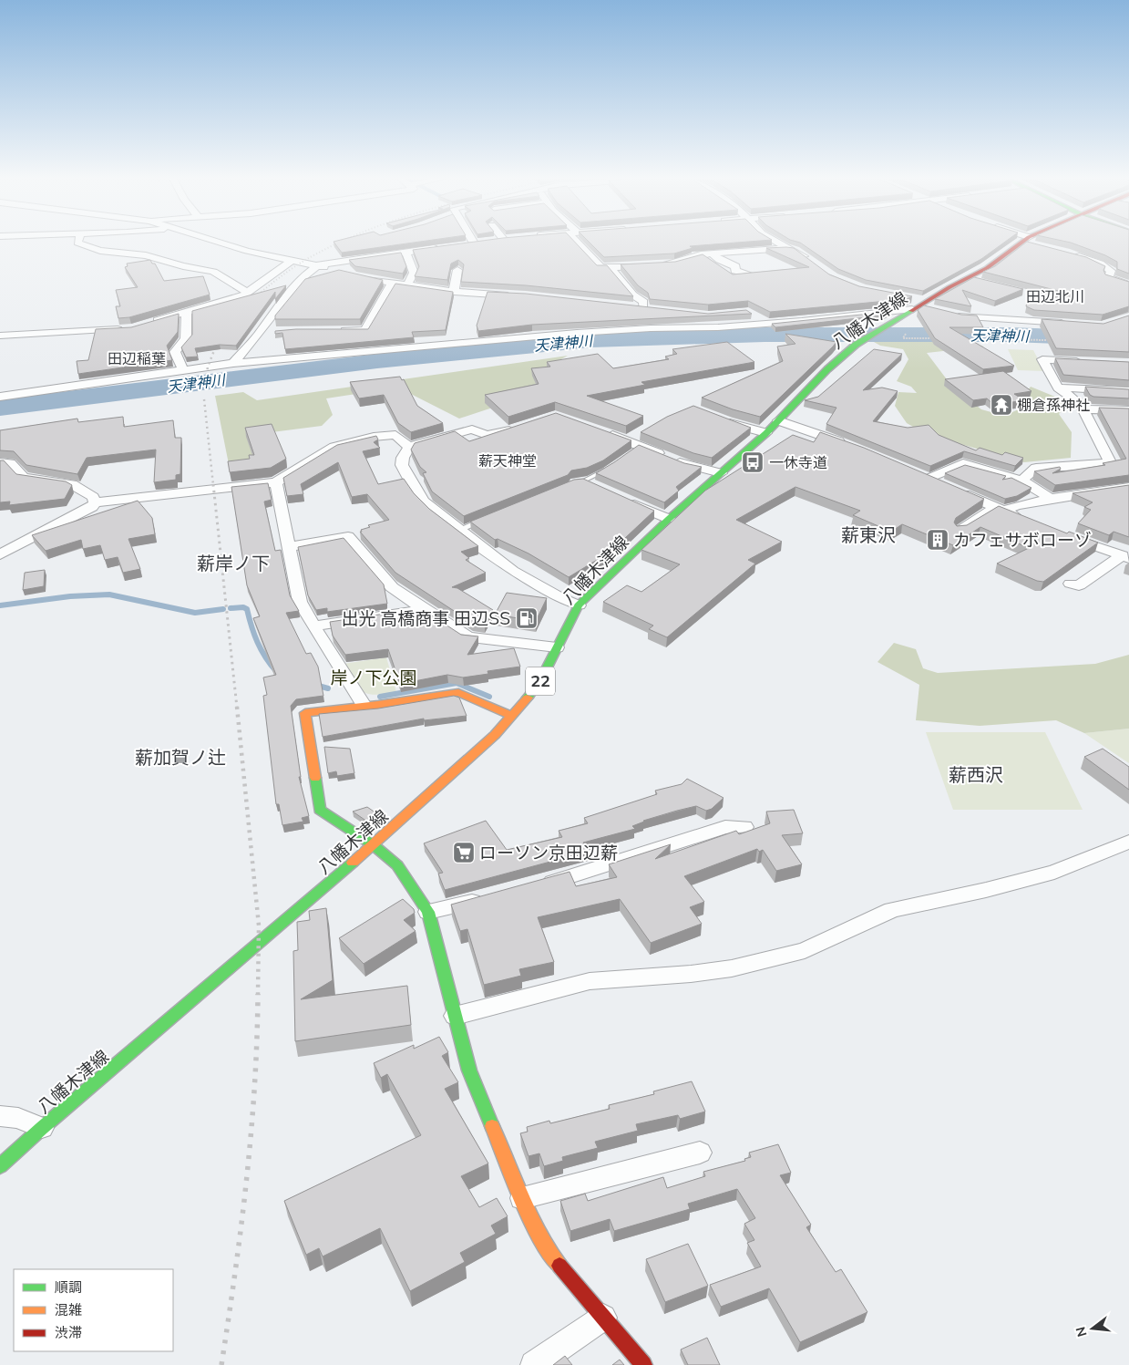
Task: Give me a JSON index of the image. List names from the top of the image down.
{
  "streets": {
    "main road": ["八幡木津線", "22"]
  },
  "districts": [
    "田辺北川",
    "田辺稲葉",
    "薪天神堂",
    "薪東沢",
    "薪岸ノ下",
    "薪加賀ノ辻",
    "薪西沢"
  ],
  "water": ["天津神川"],
  "parks": ["岸ノ下公園"],
  "places": {
    "temple": ["棚倉孫神社"],
    "bus stop": ["一休寺道"],
    "building": ["カフェサボローゾ"],
    "fuel station": ["出光 高橋商事 田辺SS"],
    "supermarket": ["ローソン京田辺薪"]
  },
  "legend": ["順調", "混雑", "渋滞"],
  "north": "left"
}
